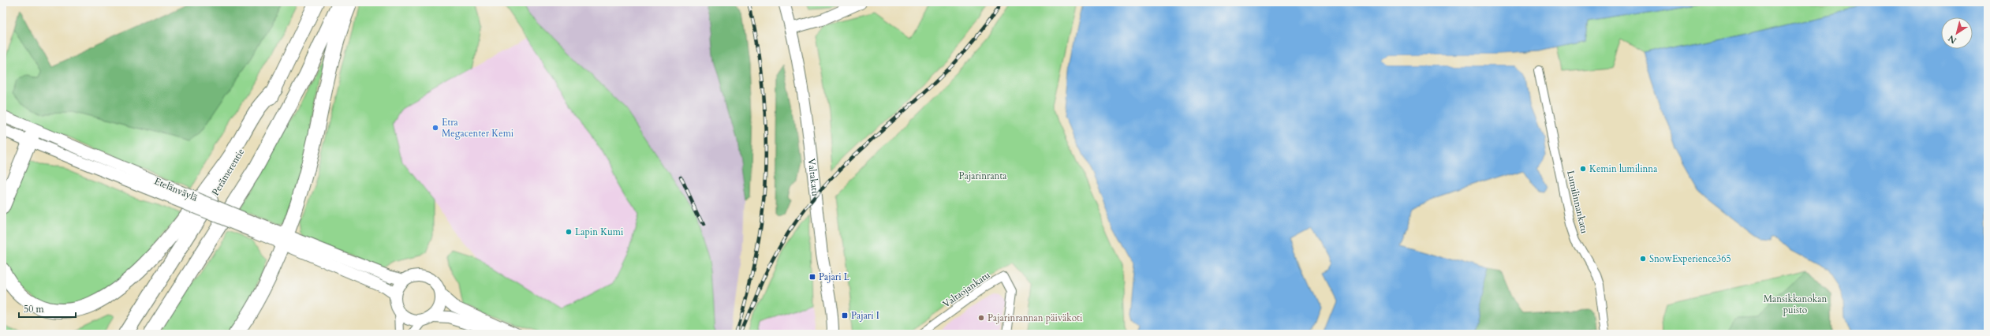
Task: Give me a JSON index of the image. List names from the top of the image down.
{
  "streets": {
    "highway": ["Perämerentie"],
    "main road": ["Valtakatu", "Etelänväylä"],
    "street": ["Lumilinnankatu", "Valtaojankatu"]
  },
  "parks": ["Pajarinranta", "Mansikkanokan puisto"],
  "places": {
    "other": [
      "Etra Megacenter Kemi",
      "Kemin lumilinna",
      "Lapin Kumi",
      "SnowExperience365",
      "Pajarinrannan päiväkoti"
    ],
    "transit": ["Pajari L", "Pajari I"]
  },
  "scale_bar": "50 m",
  "north": "bottom left"
}
